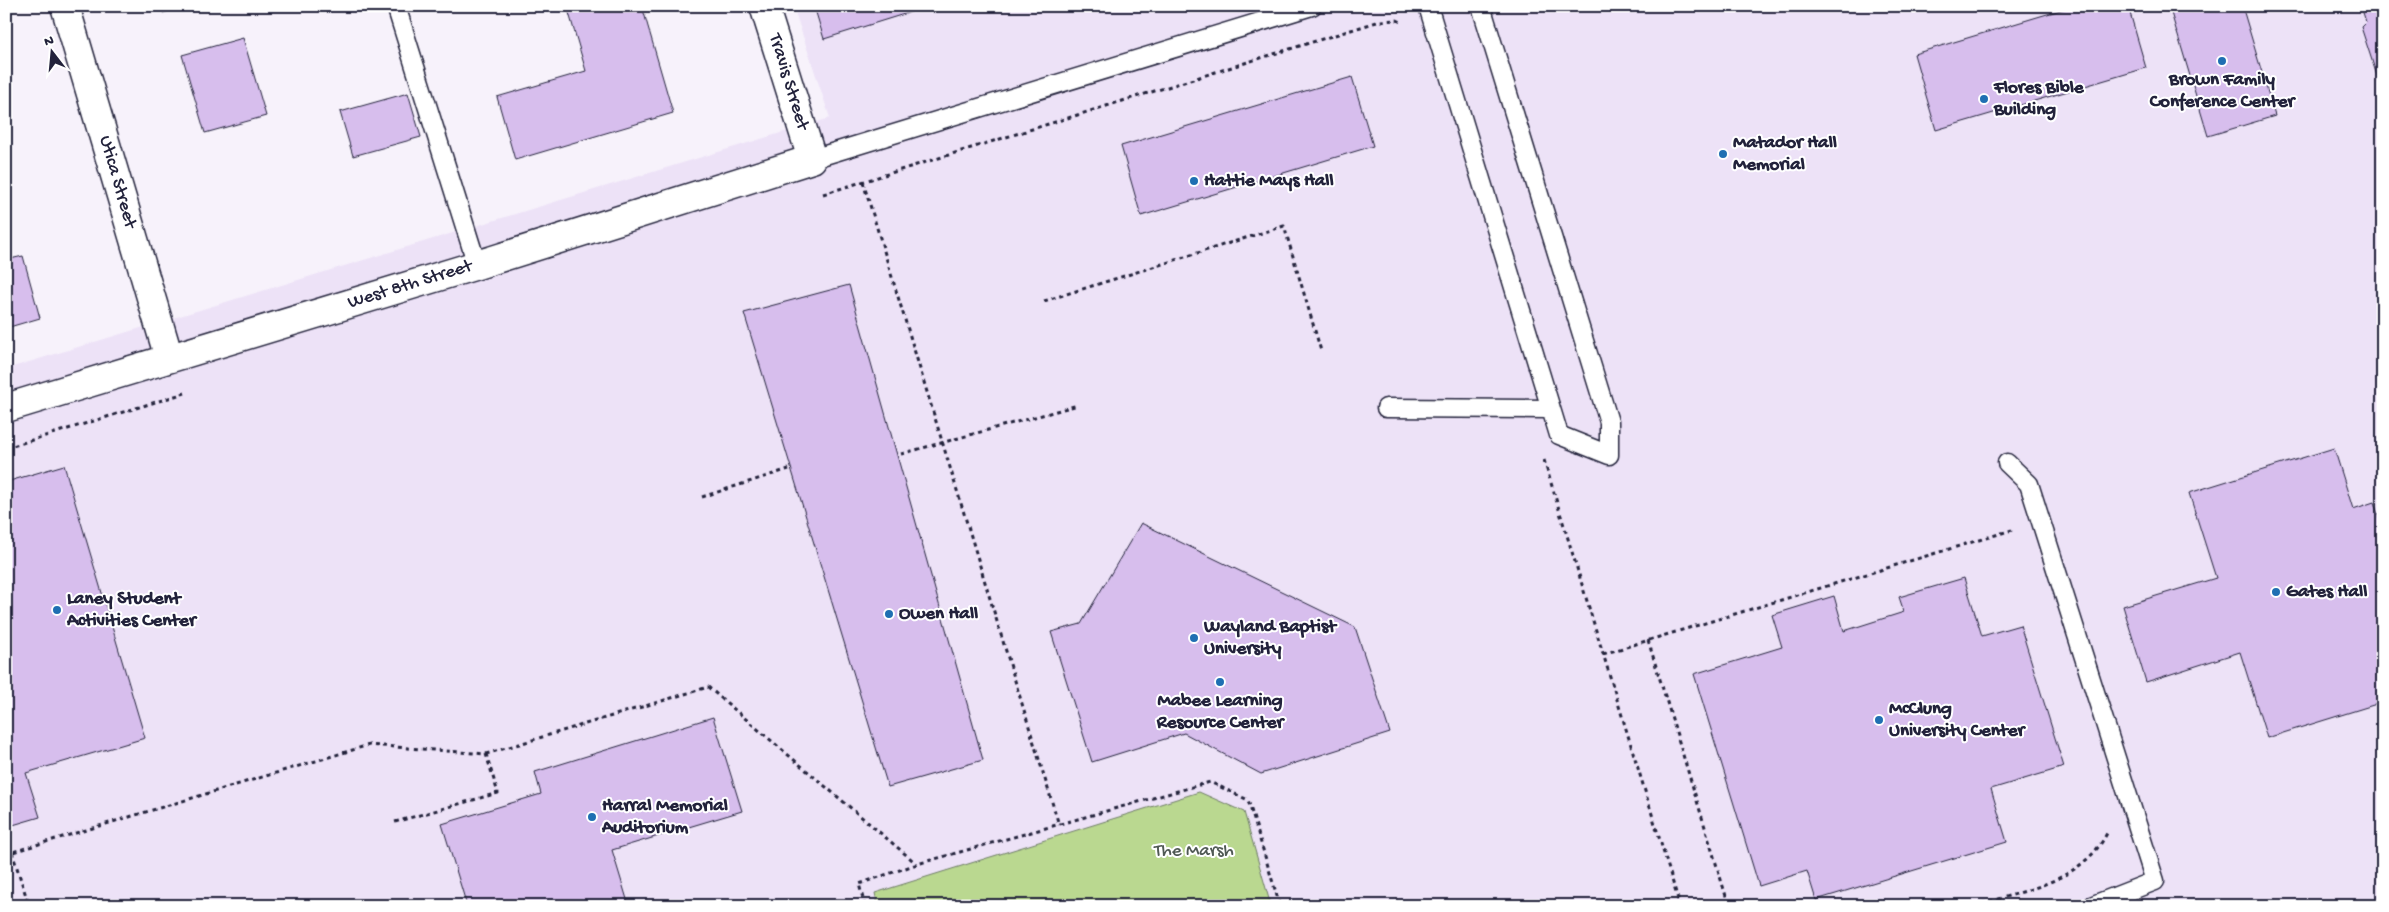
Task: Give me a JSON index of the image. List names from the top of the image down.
{
  "streets": {
    "street": ["Travis Street", "Utica Street", "West 8th Street"]
  },
  "crossings": [
    ["Travis Street", "West 8th Street"],
    ["Utica Street", "West 8th Street"]
  ],
  "parks": ["The Marsh"],
  "places": [
    "Brown Family Conference Center",
    "Flores Bible Building",
    "Matador Hall Memorial",
    "Hattie Mays Hall",
    "Gates Hall",
    "Laney Student Activities Center",
    "Owen Hall",
    "Wayland Baptist University",
    "Mabee Learning Resource Center",
    "McClung University Center",
    "Harral Memorial Auditorium"
  ],
  "north": "top"
}
